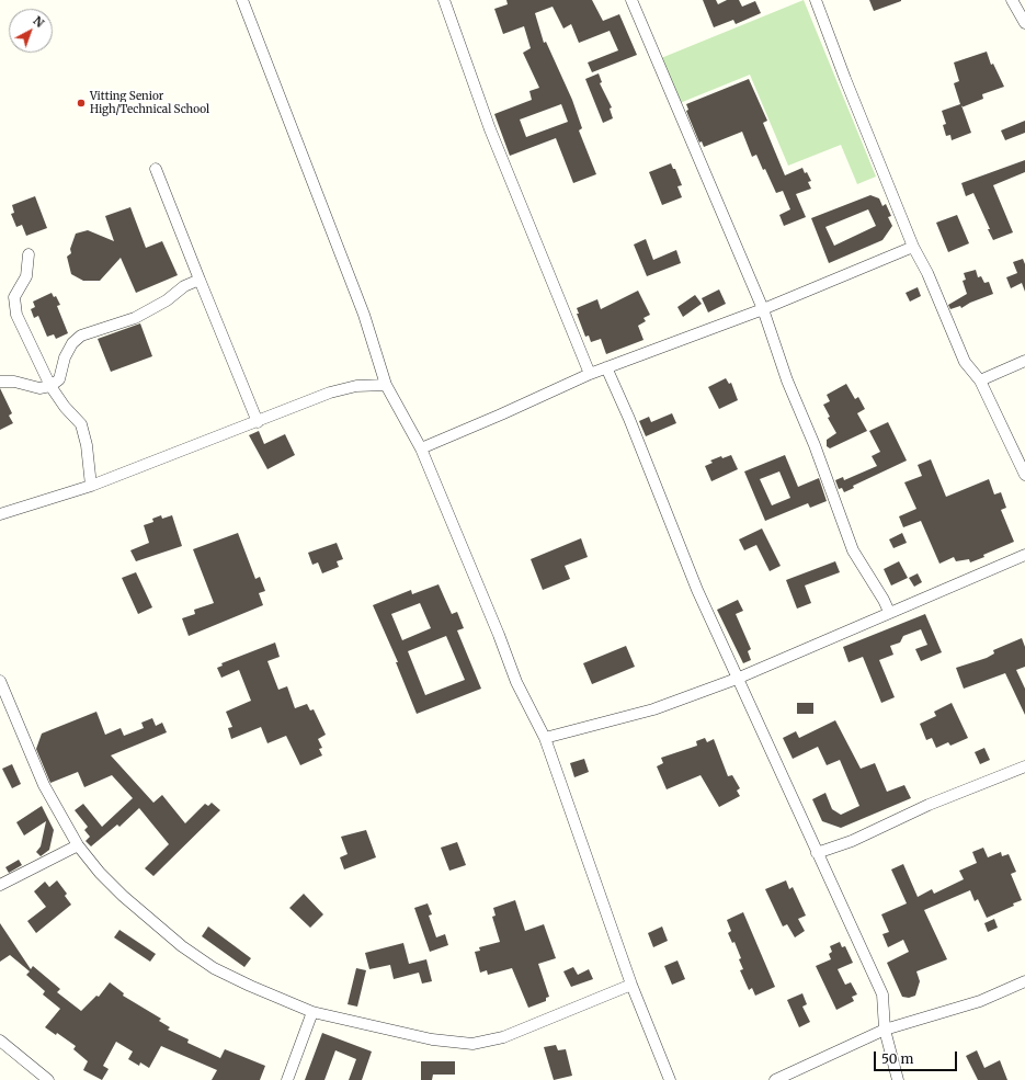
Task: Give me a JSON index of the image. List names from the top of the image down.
{
  "places": ["Vitting Senior High/Technical School"],
  "scale_bar": "50 m",
  "north": "top right"
}
